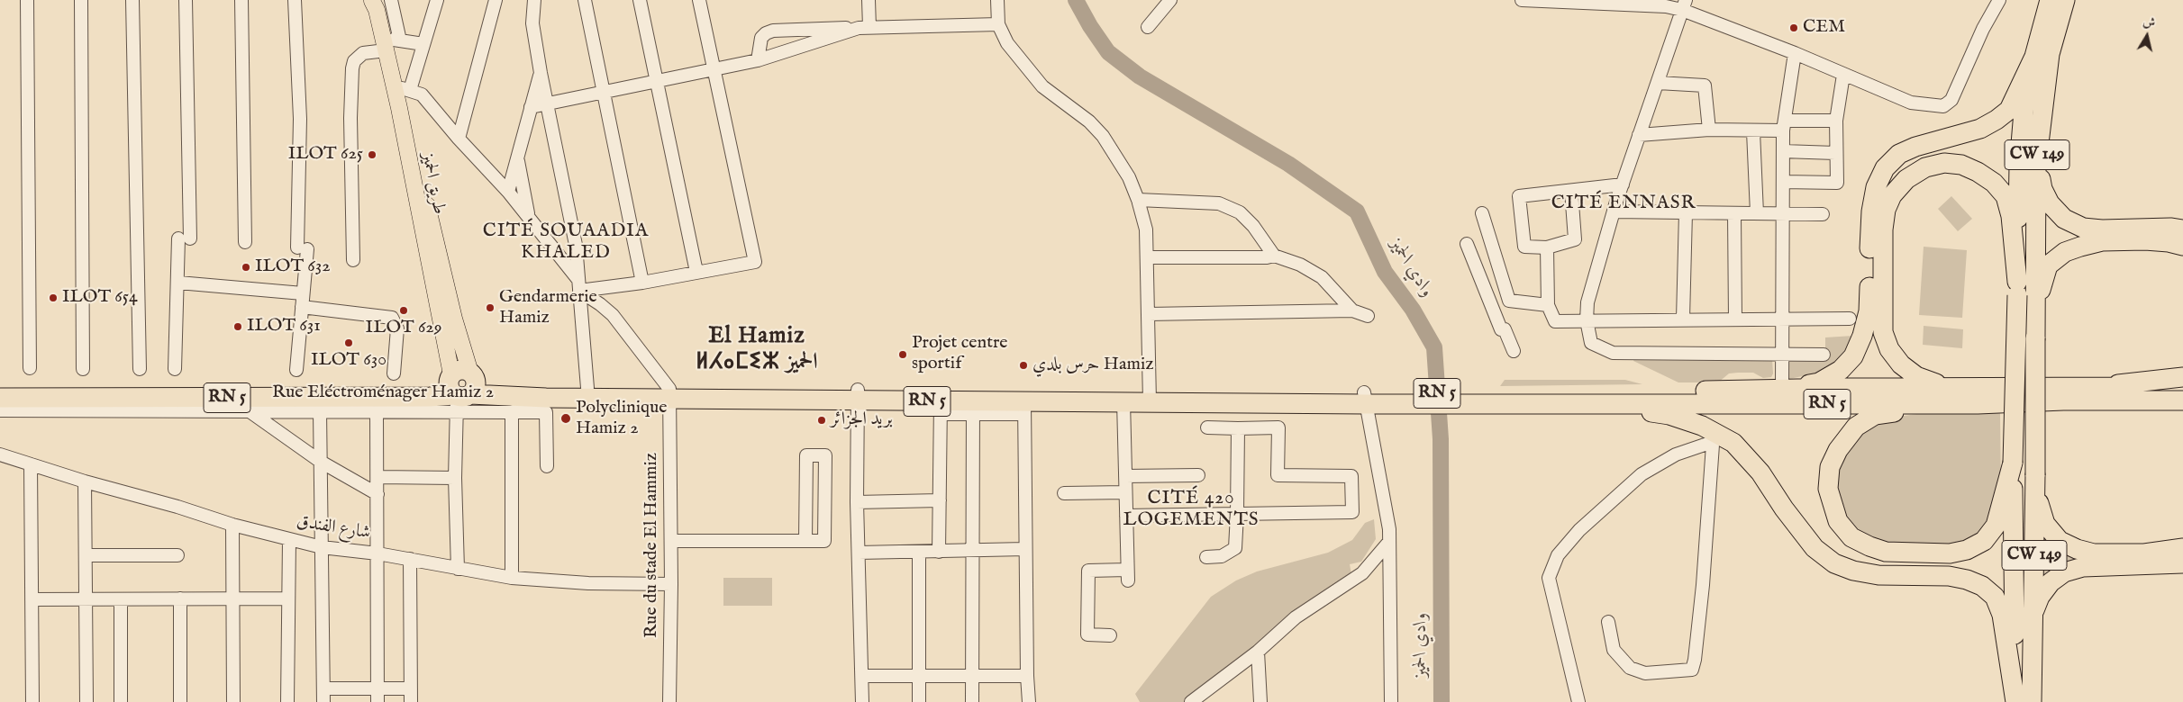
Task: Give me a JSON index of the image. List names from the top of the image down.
{
  "streets": {
    "highway": ["CW 149", "RN 5"],
    "main road": ["طريق الحميز"],
    "street": ["Rue Eléctroménager Hamiz 2", "شارع الفندق", "Rue du stade El Hammiz"]
  },
  "crossings": [
    ["طريق الحميز", "Rue Eléctroménager Hamiz 2"],
    ["طريق الحميز", "RN 5"],
    ["Rue Eléctroménager Hamiz 2", "RN 5"],
    ["RN 5", "Rue du stade El Hammiz"],
    ["شارع الفندق", "Rue du stade El Hammiz"]
  ],
  "districts": [
    "CITÉ ENNASR",
    "CITÉ SOUAADIA KHALED",
    "El Hamiz ⵍⵃⴰⵎⵉⵣ الحميز",
    "CITÉ 420 LOGEMENTS"
  ],
  "water": ["وادي الحميز"],
  "places": [
    "CEM",
    "ILOT 625",
    "ILOT 632",
    "ILOT 654",
    "Gendarmerie Hamiz",
    "ILOT 629",
    "ILOT 631",
    "ILOT 630",
    "Projet centre sportif",
    "حرس بلدي Hamiz",
    "Polyclinique Hamiz 2",
    "بريد الجزائر"
  ],
  "north": "top"
}
